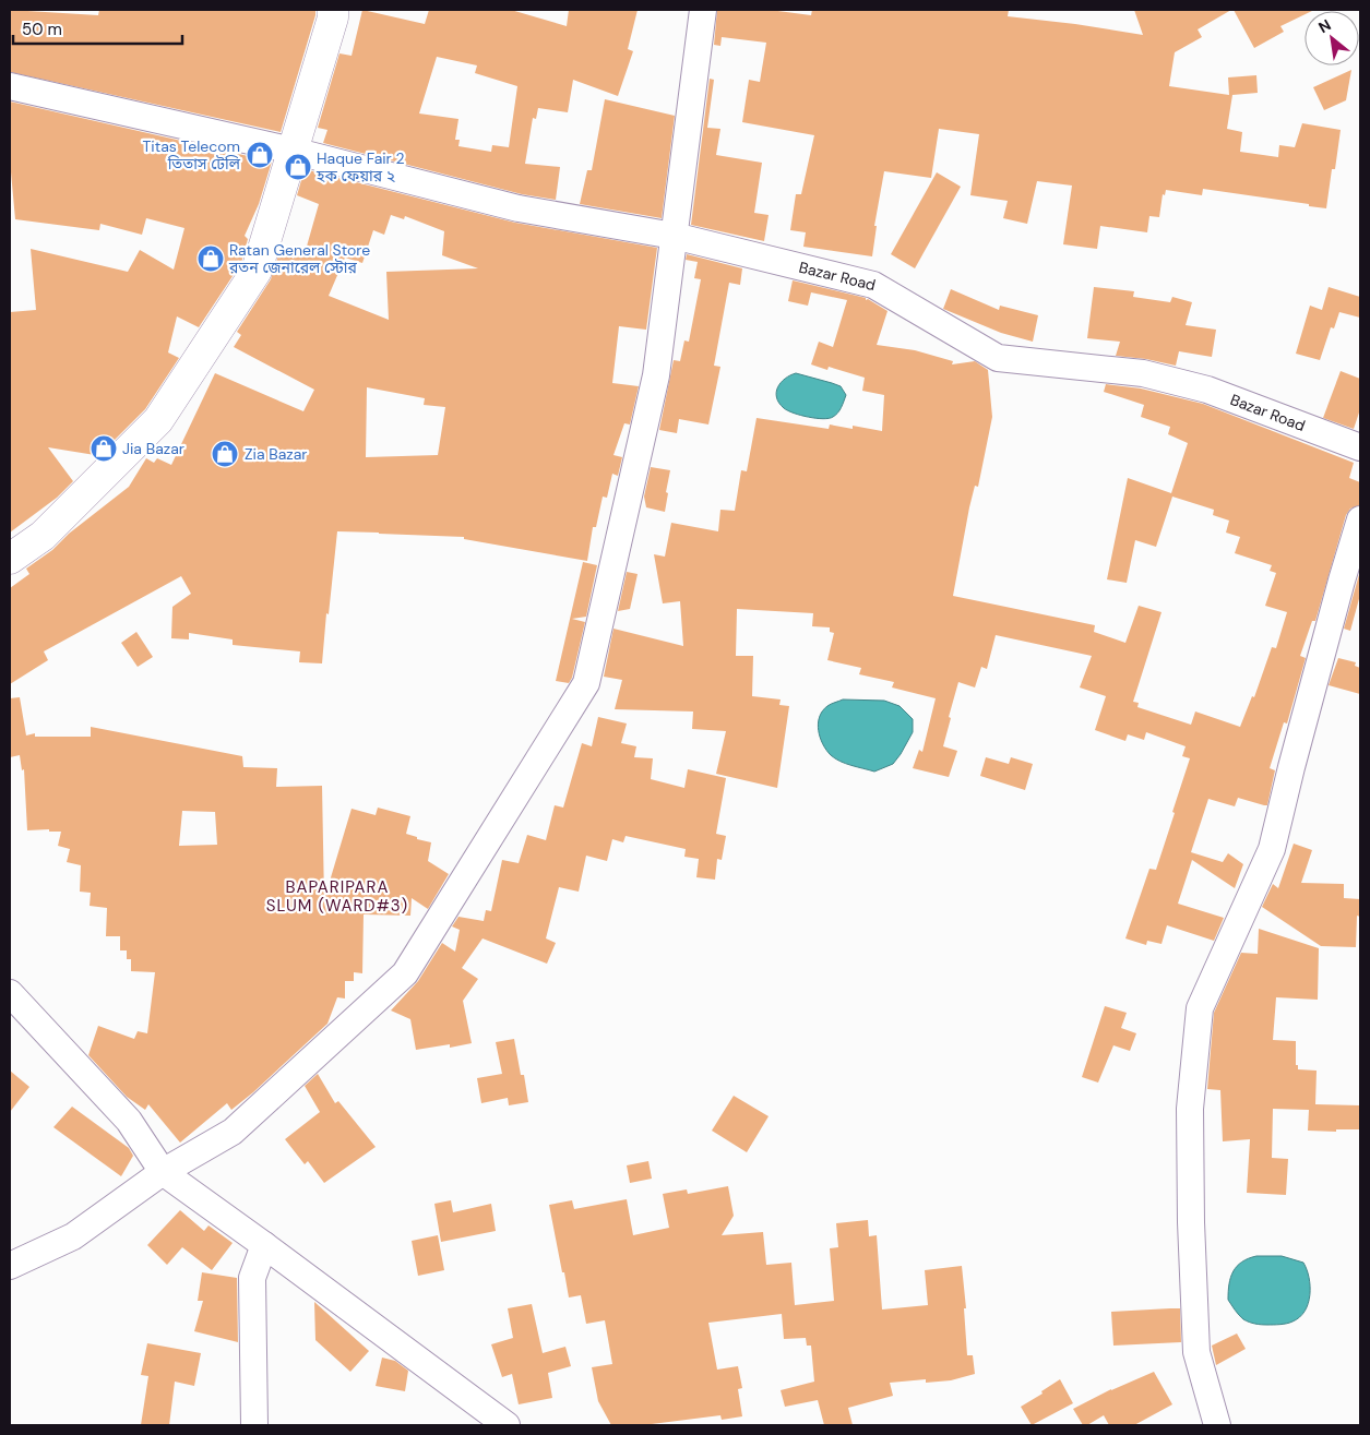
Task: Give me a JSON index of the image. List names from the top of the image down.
{
  "streets": {
    "street": ["Bazar Road"]
  },
  "districts": ["BAPARIPARA SLUM (WARD#3)"],
  "places": {
    "shop": [
      "Titas Telecom তিতাস টেলি",
      "Haque Fair 2 হক ফেয়ার ২",
      "Ratan General Store রতন জেনারেল স্টোর",
      "Jia Bazar",
      "Zia Bazar"
    ]
  },
  "scale_bar": "50 m",
  "north": "top left"
}
